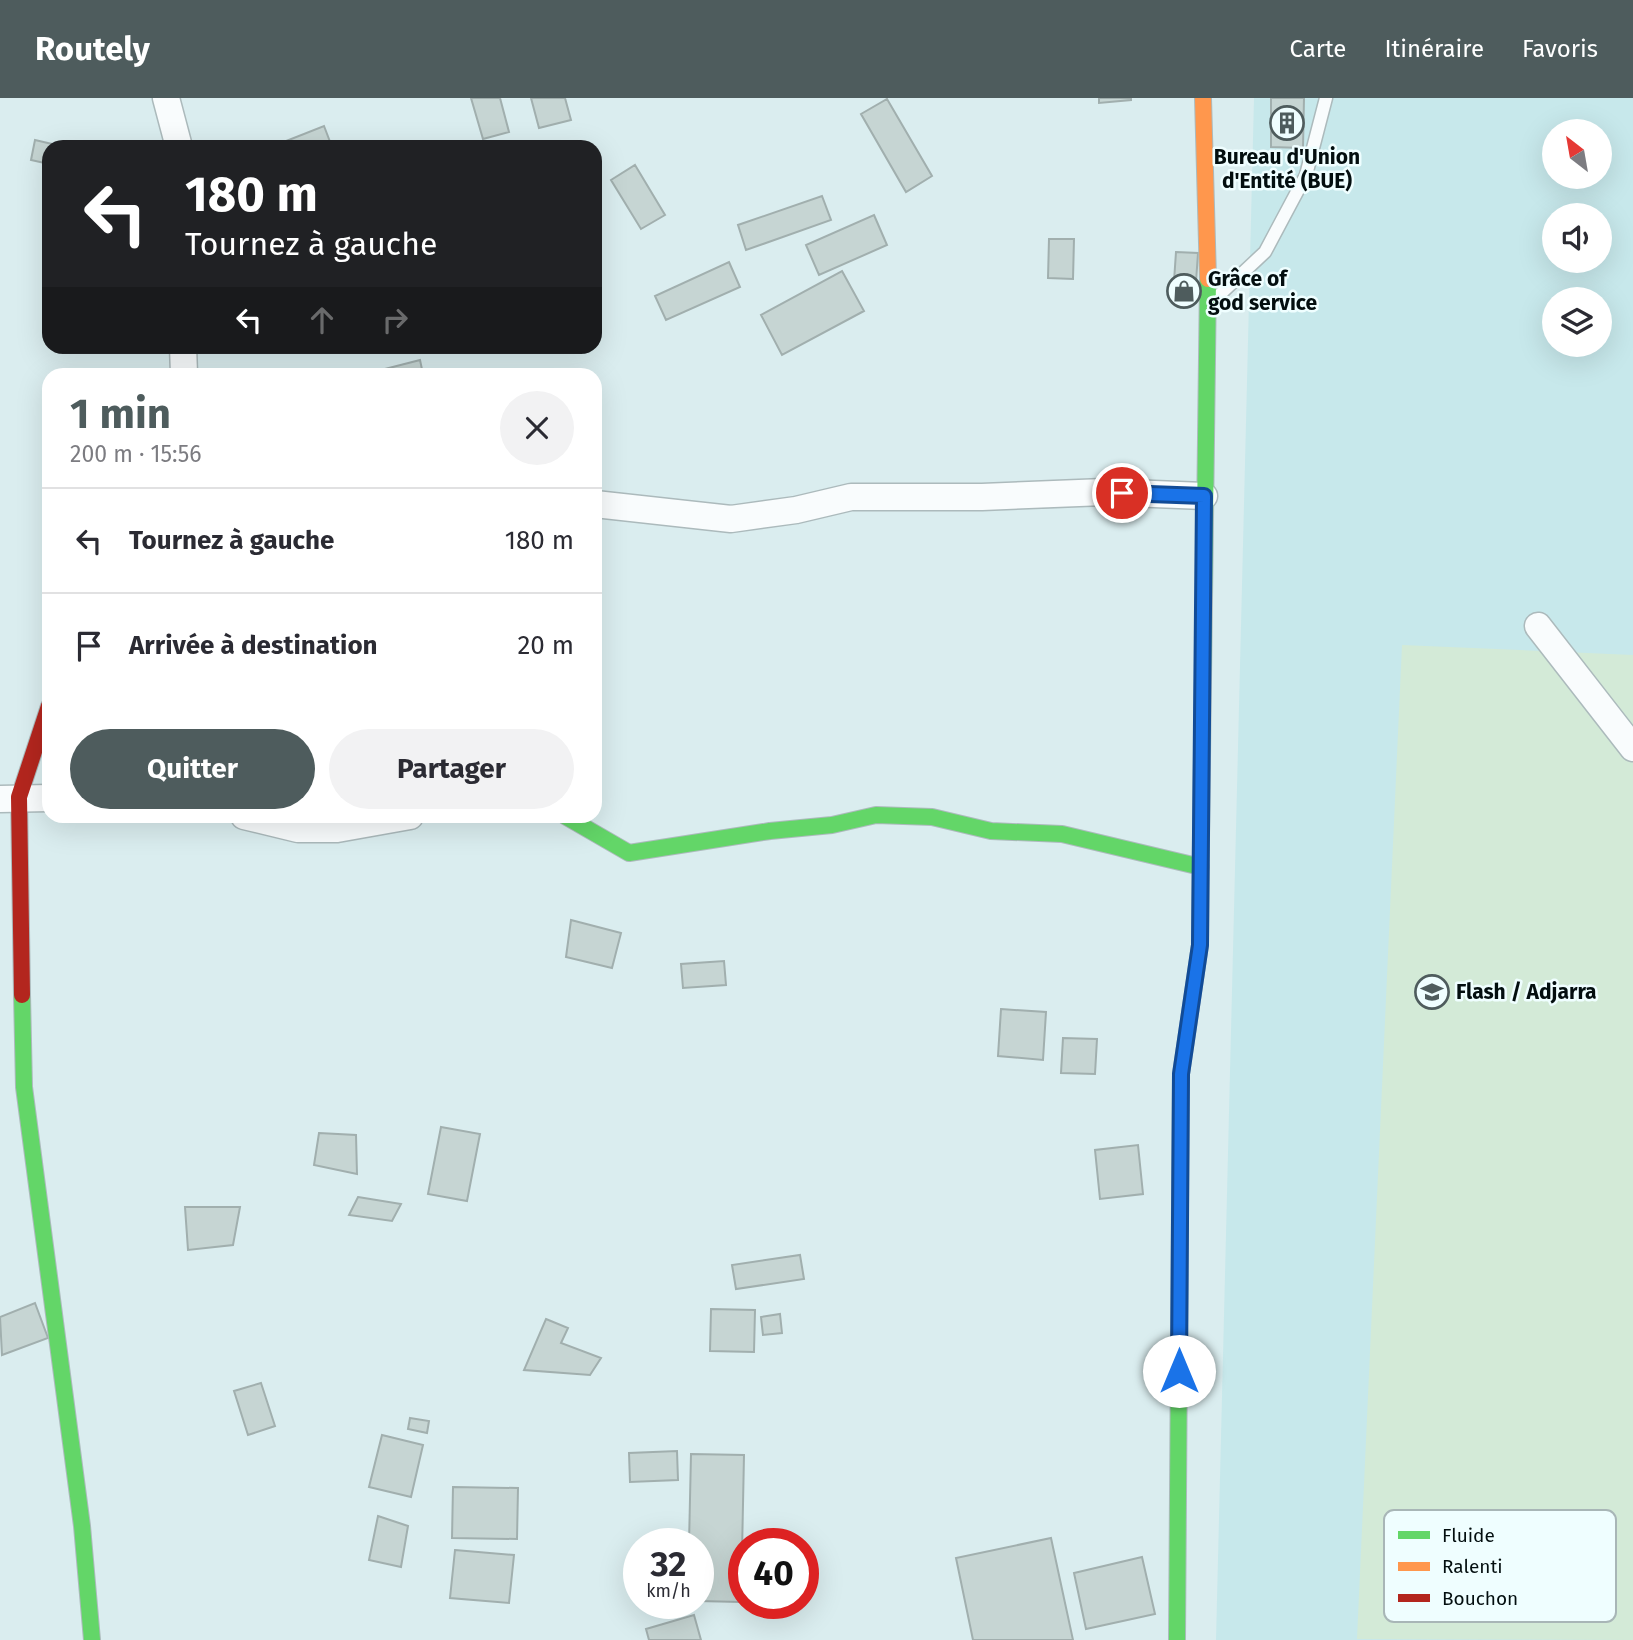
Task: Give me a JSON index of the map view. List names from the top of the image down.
{
  "places": {
    "building": ["Bureau d'Union d'Entité (BUE)"],
    "shop": ["Grâce of god service"],
    "school or university": ["Flash / Adjarra"]
  },
  "legend": ["Fluide", "Ralenti", "Bouchon"],
  "north": "top left",
  "page": {
    "header": "Routely",
    "nav": ["Carte", "Itinéraire", "Favoris"],
    "turn": ["180 m", "Tournez à gauche"],
    "heading": ["1 min", "200 m · 15:56"],
    "list": [
      {
        "name": "Tournez à gauche",
        "value": "180 m"
      },
      {
        "name": "Arrivée à destination",
        "value": "20 m"
      }
    ],
    "buttons": ["Quitter", "Partager"],
    "speed": "32 km/h",
    "limit": "40"
  }
}
